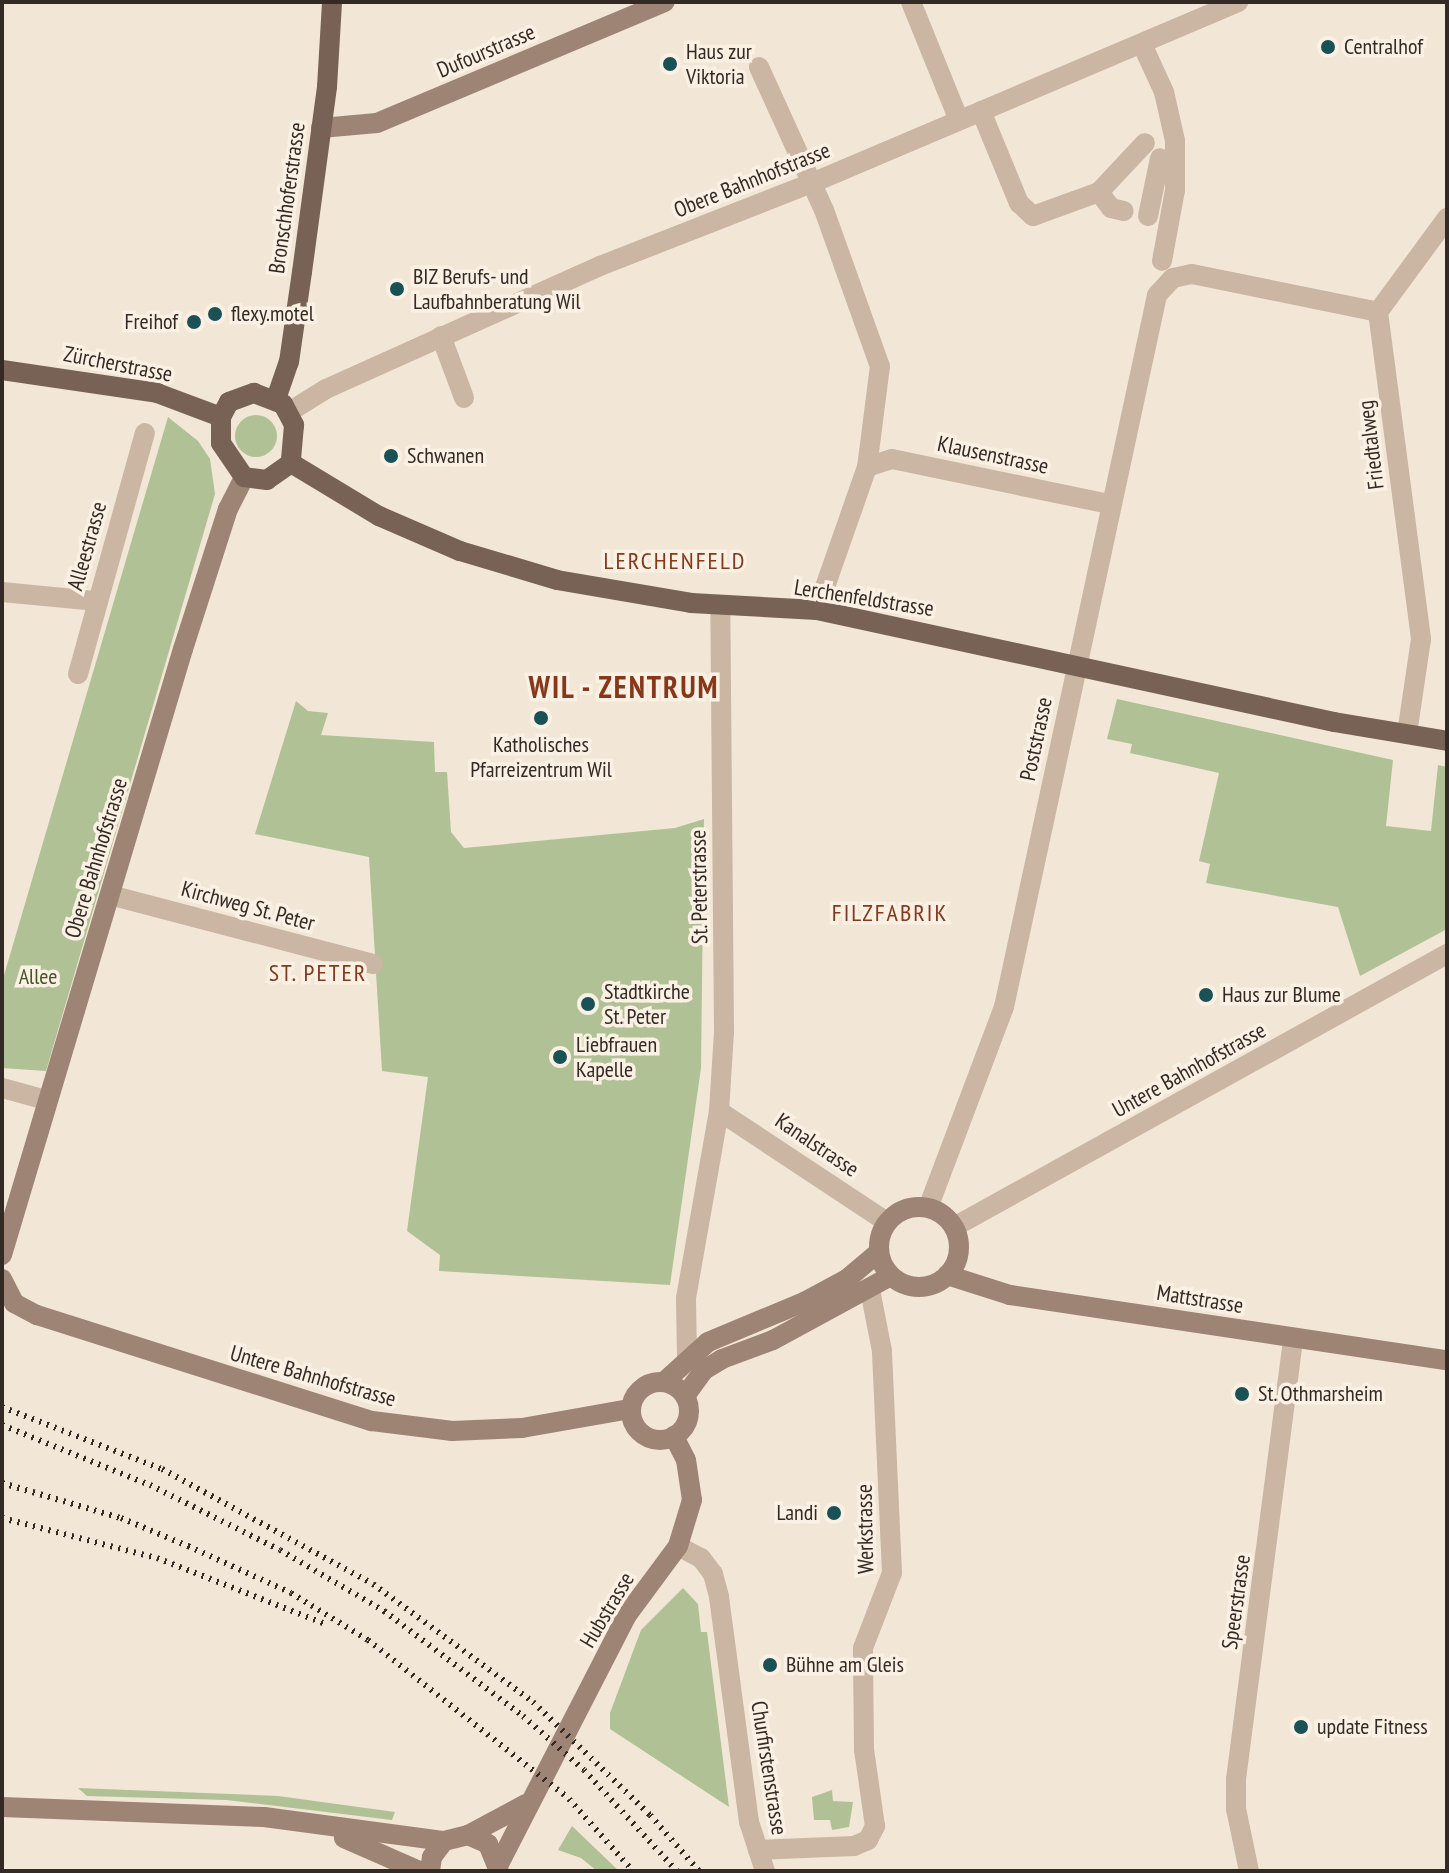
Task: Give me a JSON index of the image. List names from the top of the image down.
{
  "streets": {
    "main road": ["Bronschhoferstrasse", "Zürcherstrasse", "Lerchenfeldstrasse"],
    "street": [
      "Dufourstrasse",
      "Obere Bahnhofstrasse",
      "Friedtalweg",
      "Klausenstrasse",
      "Alleestrasse",
      "Poststrasse",
      "St. Peterstrasse",
      "Kirchweg St. Peter",
      "Untere Bahnhofstrasse",
      "Kanalstrasse",
      "Mattstrasse",
      "Werkstrasse",
      "Speerstrasse",
      "Hubstrasse",
      "Churfirstenstrasse"
    ]
  },
  "crossings": [
    ["Dufourstrasse", "Bronschhoferstrasse"],
    ["Obere Bahnhofstrasse", "Bronschhoferstrasse"],
    ["Obere Bahnhofstrasse", "Zürcherstrasse"],
    ["Obere Bahnhofstrasse", "Lerchenfeldstrasse"],
    ["Obere Bahnhofstrasse", "Poststrasse"],
    ["Obere Bahnhofstrasse", "Kirchweg St. Peter"],
    ["Bronschhoferstrasse", "Zürcherstrasse"],
    ["Bronschhoferstrasse", "Lerchenfeldstrasse"],
    ["Zürcherstrasse", "Lerchenfeldstrasse"],
    ["Friedtalweg", "Lerchenfeldstrasse"],
    ["Klausenstrasse", "Poststrasse"],
    ["Lerchenfeldstrasse", "Poststrasse"],
    ["Lerchenfeldstrasse", "St. Peterstrasse"],
    ["Poststrasse", "Untere Bahnhofstrasse"],
    ["Poststrasse", "Kanalstrasse"],
    ["Poststrasse", "Mattstrasse"],
    ["St. Peterstrasse", "Kanalstrasse"],
    ["Untere Bahnhofstrasse", "Kanalstrasse"],
    ["Untere Bahnhofstrasse", "Mattstrasse"],
    ["Untere Bahnhofstrasse", "Hubstrasse"],
    ["Kanalstrasse", "Mattstrasse"],
    ["Mattstrasse", "Speerstrasse"],
    ["Werkstrasse", "Churfirstenstrasse"],
    ["Hubstrasse", "Churfirstenstrasse"]
  ],
  "districts": [
    "LERCHENFELD",
    "WIL - ZENTRUM",
    "FILZFABRIK",
    "ST. PETER"
  ],
  "parks": ["Allee"],
  "places": [
    "Centralhof",
    "Haus zur Viktoria",
    "BIZ Berufs- und Laufbahnberatung Wil",
    "flexy.motel",
    "Freihof",
    "Schwanen",
    "Katholisches Pfarreizentrum Wil",
    "Haus zur Blume",
    "Stadtkirche St. Peter",
    "Liebfrauen Kapelle",
    "St. Othmarsheim",
    "Landi",
    "Bühne am Gleis",
    "update Fitness"
  ]
}
